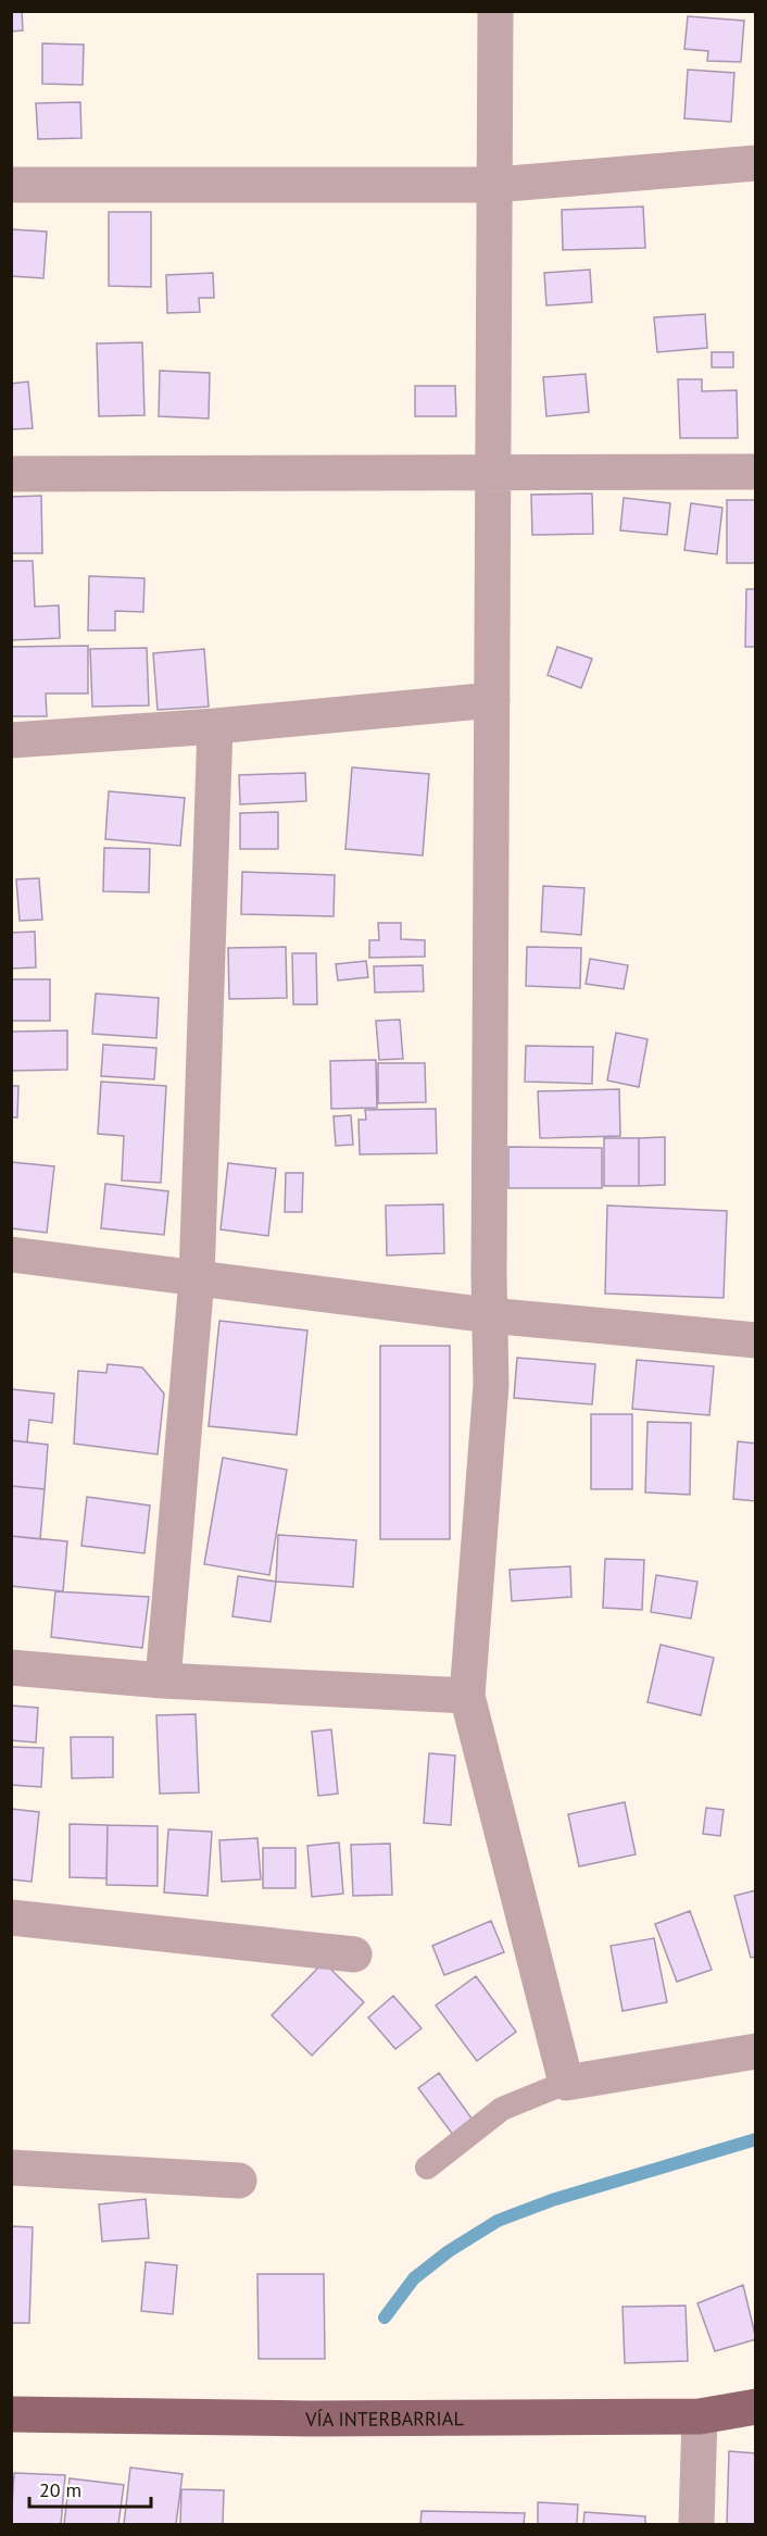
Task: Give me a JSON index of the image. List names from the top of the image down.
{
  "streets": {
    "main road": ["VÍA INTERBARRIAL"]
  },
  "scale_bar": "20 m"
}
